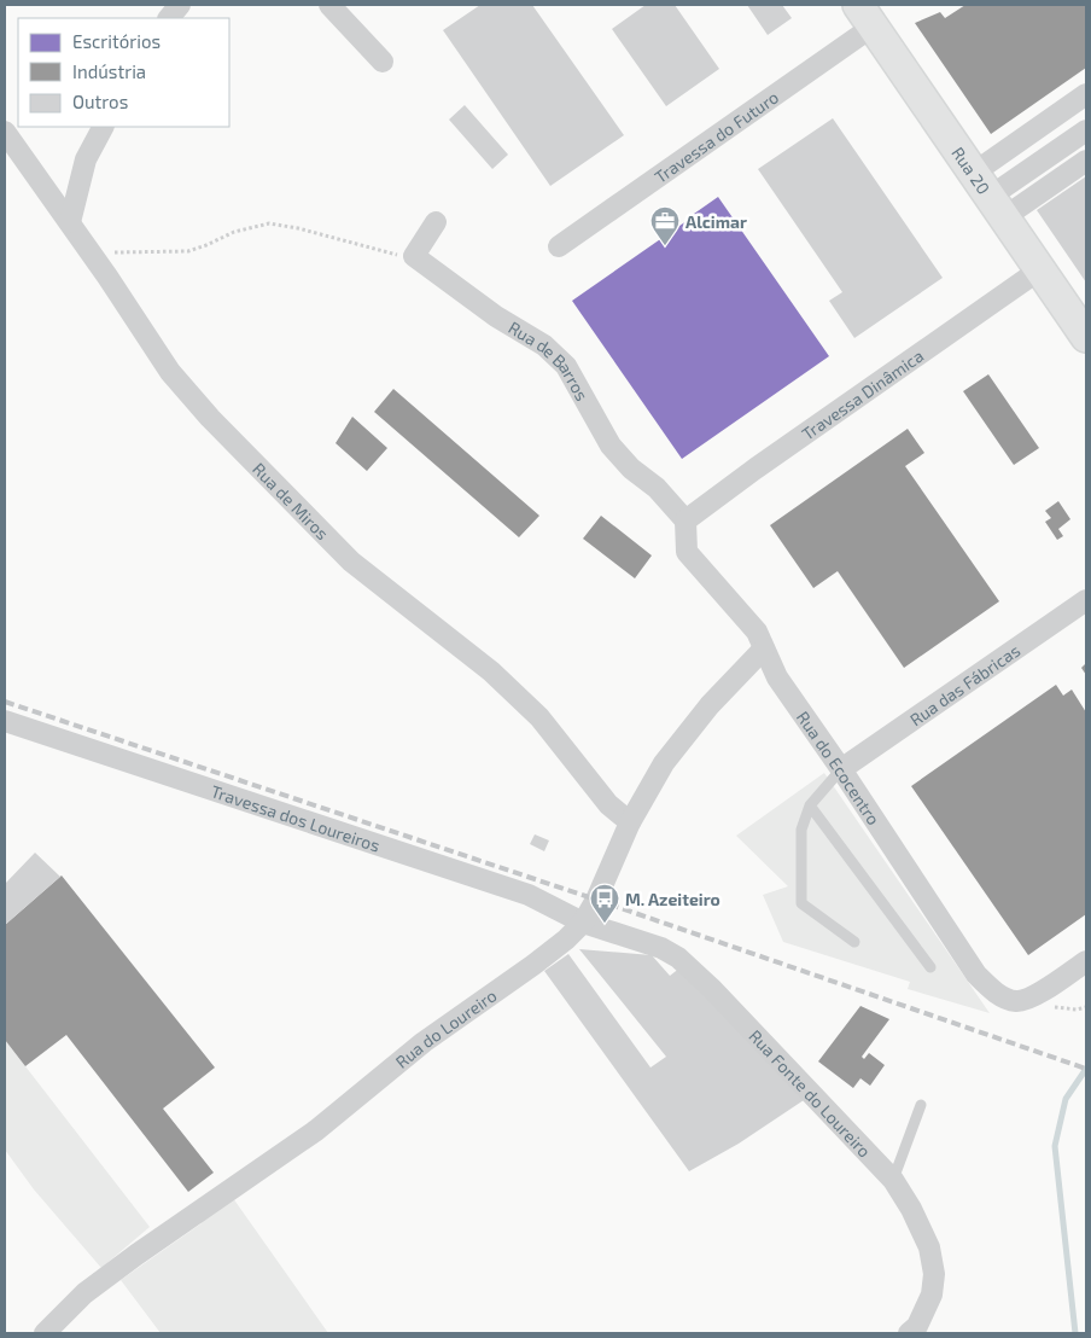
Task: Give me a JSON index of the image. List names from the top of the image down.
{
  "streets": {
    "main road": ["Rua 20"],
    "street": [
      "Travessa do Futuro",
      "Rua de Barros",
      "Travessa Dinâmica",
      "Rua de Miros",
      "Rua das Fábricas",
      "Rua do Ecocentro",
      "Travessa dos Loureiros",
      "Rua do Loureiro",
      "Rua Fonte do Loureiro"
    ]
  },
  "crossings": [
    ["Travessa do Futuro", "Rua 20"],
    ["Rua 20", "Travessa Dinâmica"],
    ["Rua de Barros", "Travessa Dinâmica"],
    ["Rua de Barros", "Rua do Ecocentro"],
    ["Travessa Dinâmica", "Rua do Ecocentro"],
    ["Rua de Miros", "Rua do Loureiro"],
    ["Rua das Fábricas", "Rua do Ecocentro"],
    ["Rua do Ecocentro", "Rua do Loureiro"],
    ["Travessa dos Loureiros", "Rua do Loureiro"],
    ["Travessa dos Loureiros", "Rua Fonte do Loureiro"],
    ["Rua do Loureiro", "Rua Fonte do Loureiro"]
  ],
  "places": {
    "office": ["Alcimar"],
    "bus stop": ["M. Azeiteiro"]
  },
  "legend": ["Escritórios", "Indústria", "Outros"]
}
